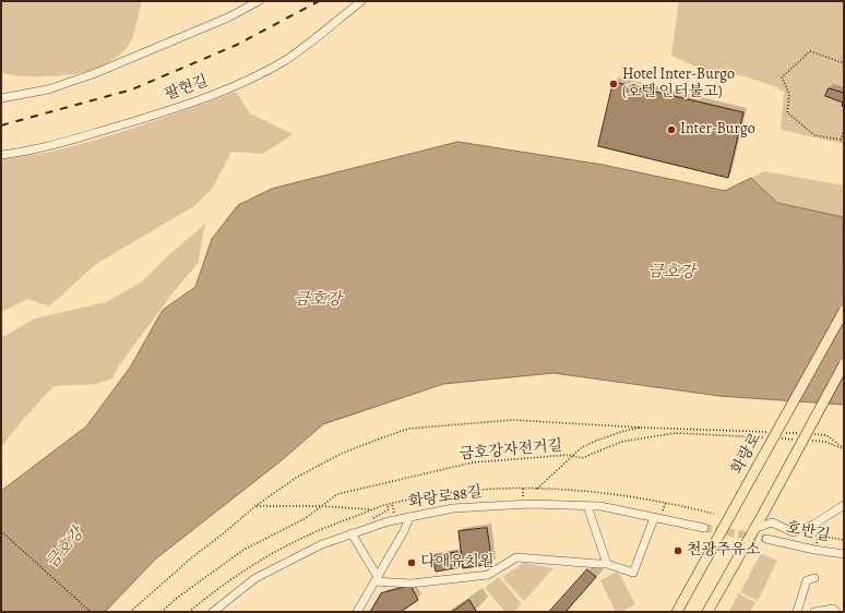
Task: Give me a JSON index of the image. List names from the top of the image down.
{
  "streets": {
    "main road": ["화랑로"],
    "street": ["팔현길", "화랑로88길", "호반길"],
    "path": ["금호강자전거길"]
  },
  "water": ["금호강"],
  "places": [
    "Hotel Inter-Burgo (호텔 인터불고)",
    "Inter-Burgo",
    "천광주유소",
    "다애유치원"
  ]
}
